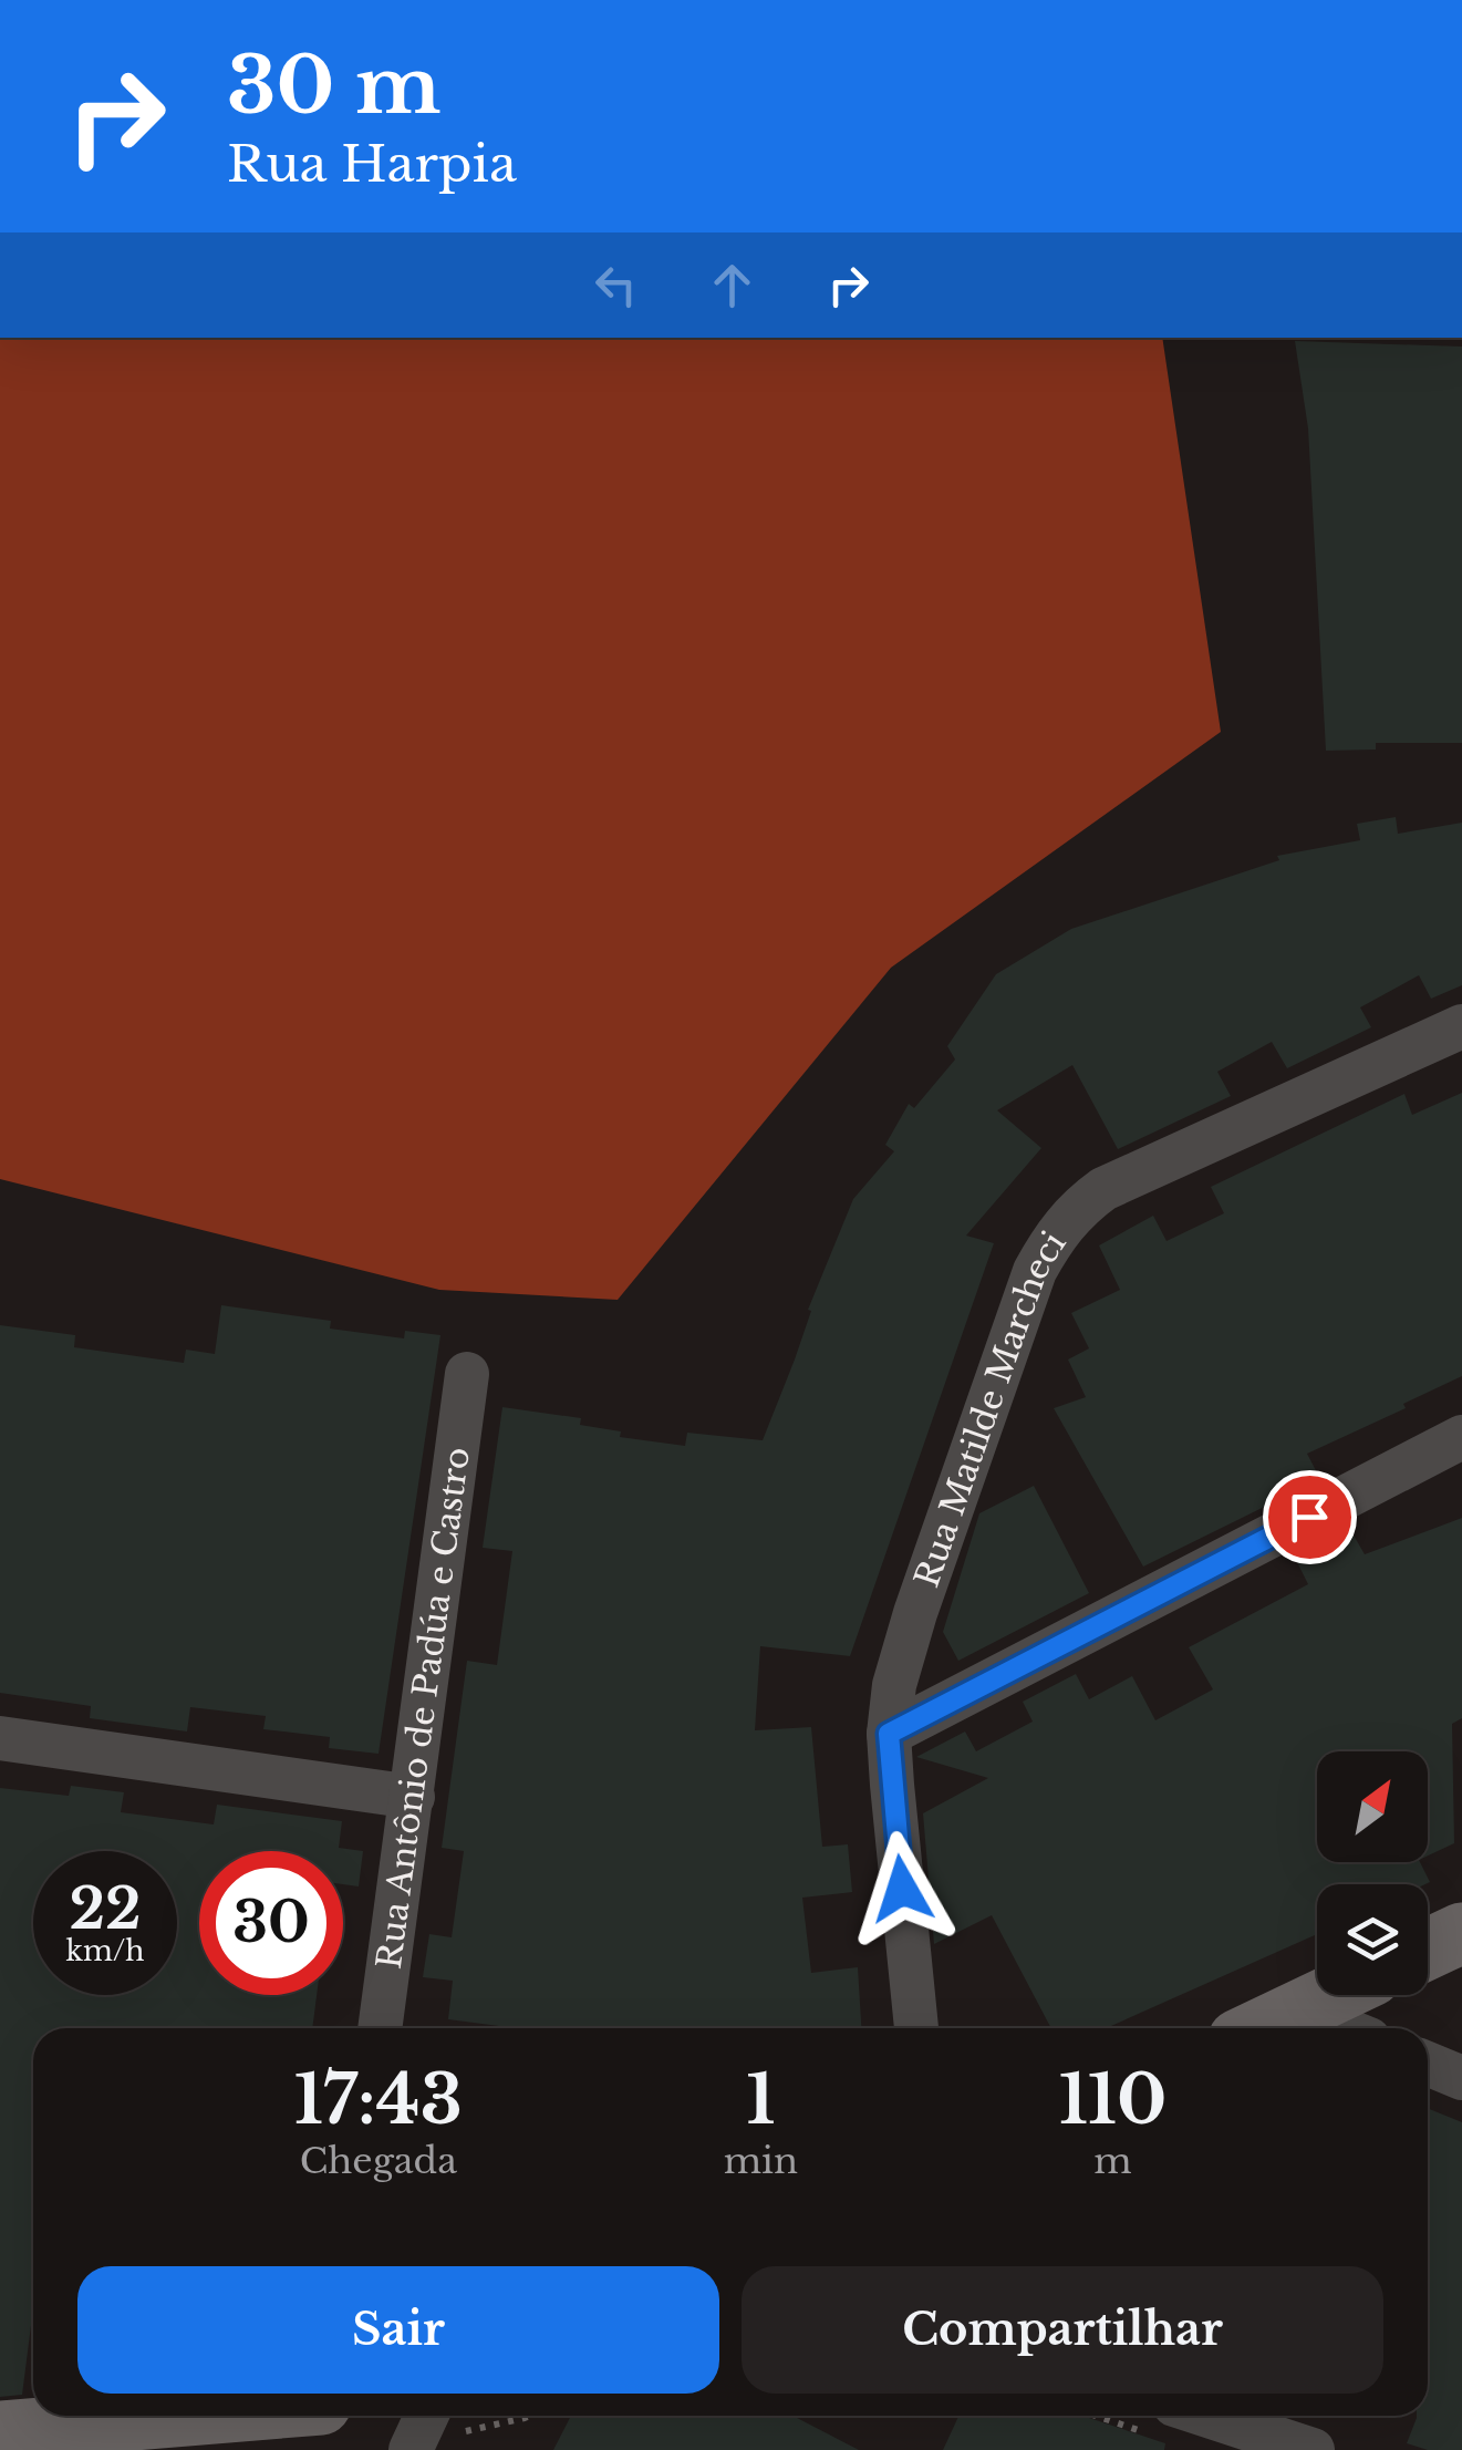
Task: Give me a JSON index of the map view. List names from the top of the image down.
{
  "streets": {
    "street": ["Rua Matilde Marcheci", "Rua Antônio de Padúa e Castro"]
  },
  "north": "top right",
  "page": {
    "turn": ["30 m", "Rua Harpia"],
    "speed": "22 km/h",
    "limit": "30",
    "eta": [
      "17:43",
      "Chegada",
      "1",
      "min",
      "110",
      "m"
    ],
    "buttons": ["Sair", "Compartilhar"]
  }
}
